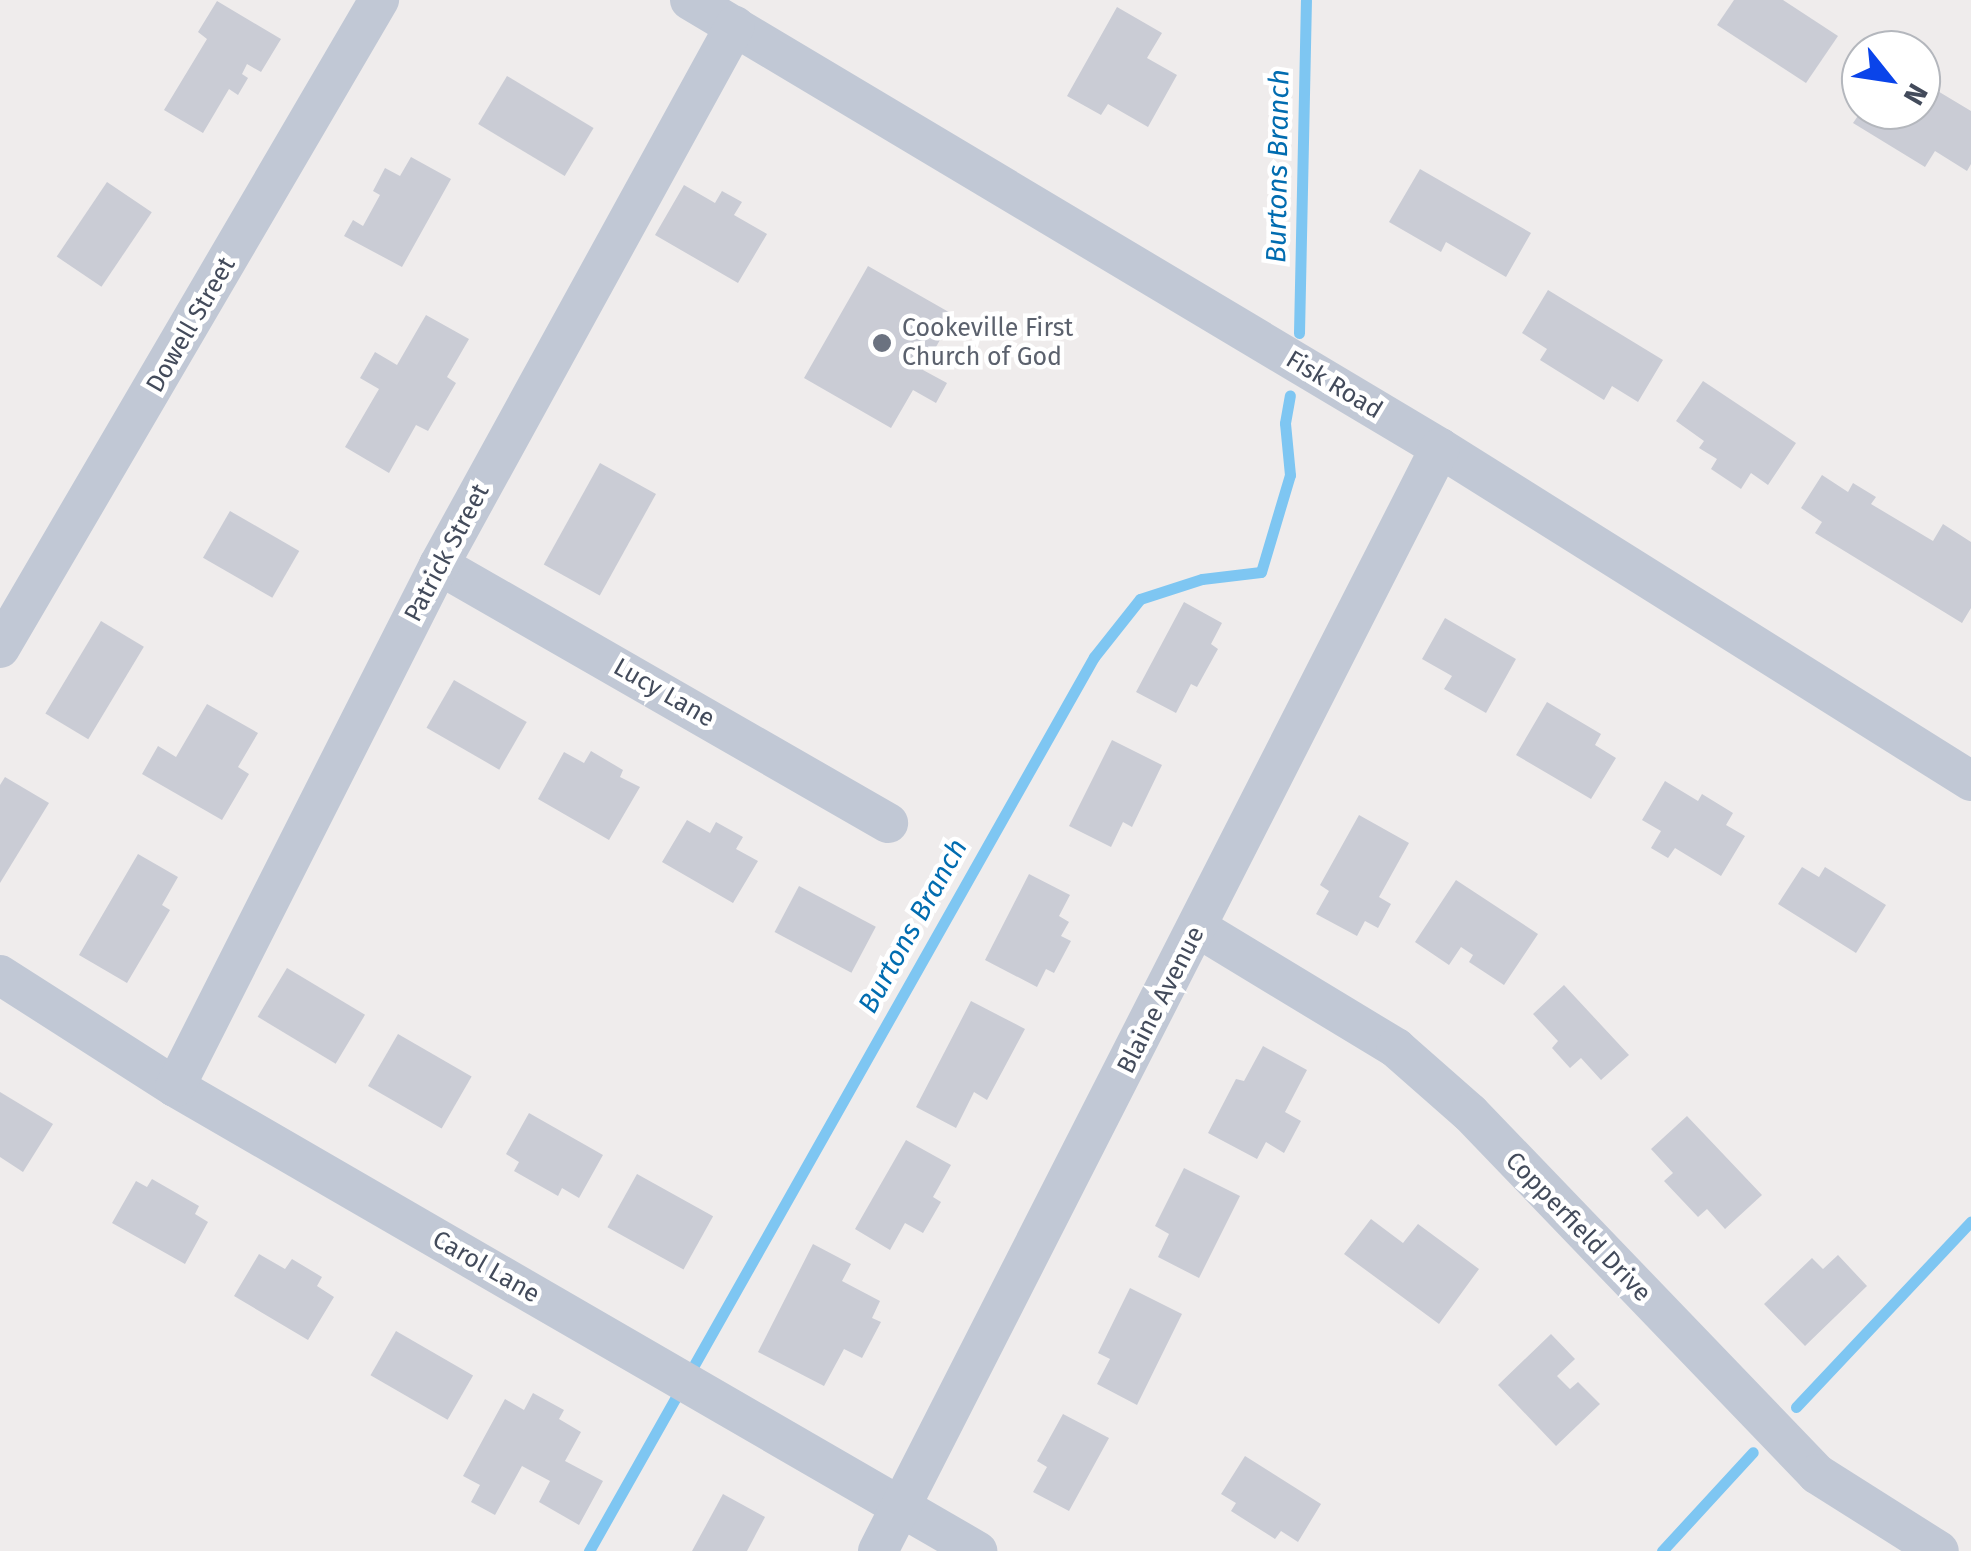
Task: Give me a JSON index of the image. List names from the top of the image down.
{
  "streets": {
    "street": [
      "Dowell Street",
      "Fisk Road",
      "Patrick Street",
      "Lucy Lane",
      "Blaine Avenue",
      "Copperfield Drive",
      "Carol Lane"
    ]
  },
  "crossings": [
    ["Fisk Road", "Patrick Street"],
    ["Fisk Road", "Blaine Avenue"],
    ["Patrick Street", "Lucy Lane"],
    ["Patrick Street", "Carol Lane"],
    ["Blaine Avenue", "Copperfield Drive"],
    ["Blaine Avenue", "Carol Lane"]
  ],
  "water": ["Burtons Branch"],
  "places": ["Cookeville First Church of God"],
  "north": "bottom right"
}
